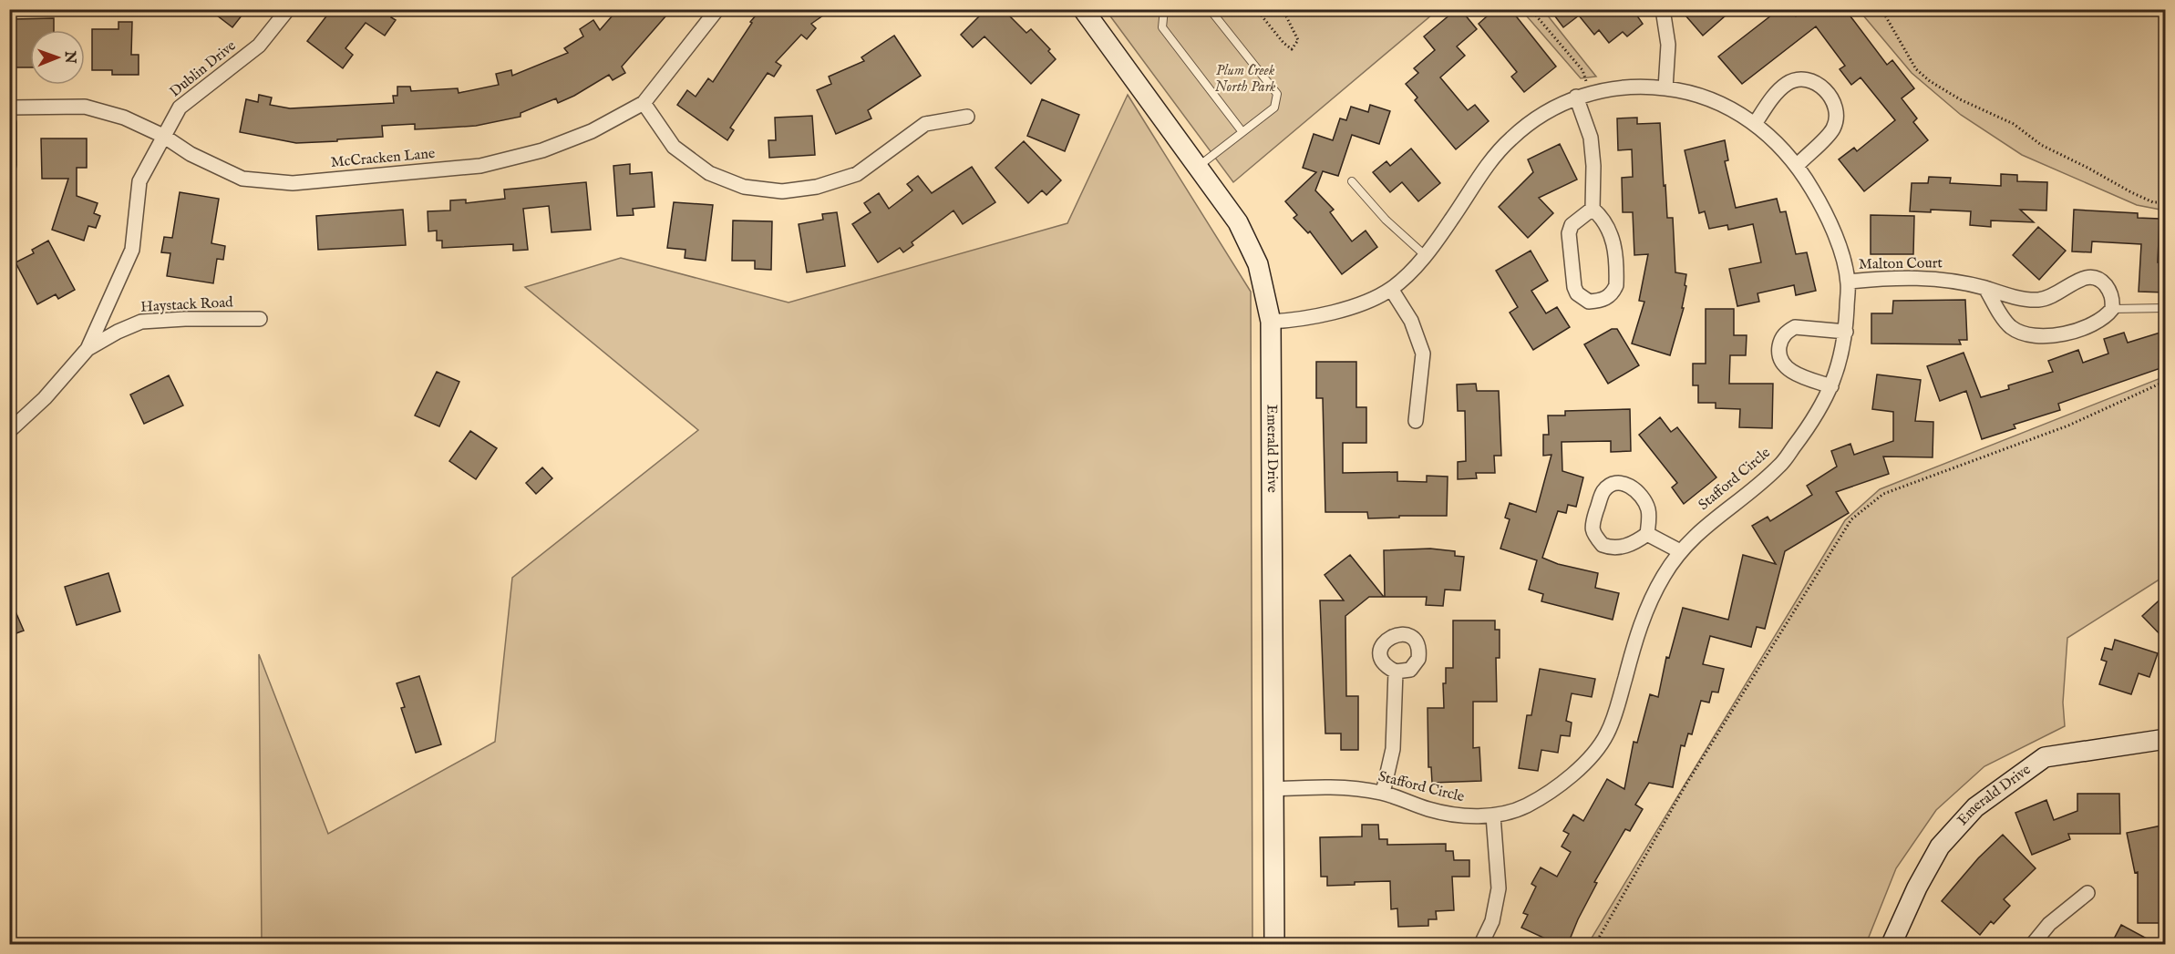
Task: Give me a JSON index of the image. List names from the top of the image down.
{
  "streets": {
    "street": [
      "Dublin Drive",
      "McCracken Lane",
      "Malton Court",
      "Haystack Road",
      "Emerald Drive",
      "Stafford Circle"
    ]
  },
  "crossings": [
    ["Dublin Drive", "McCracken Lane"],
    ["Dublin Drive", "Haystack Road"],
    ["Malton Court", "Stafford Circle"],
    ["Emerald Drive", "Stafford Circle"]
  ],
  "parks": ["Plum Creek North Park"],
  "north": "right"
}
